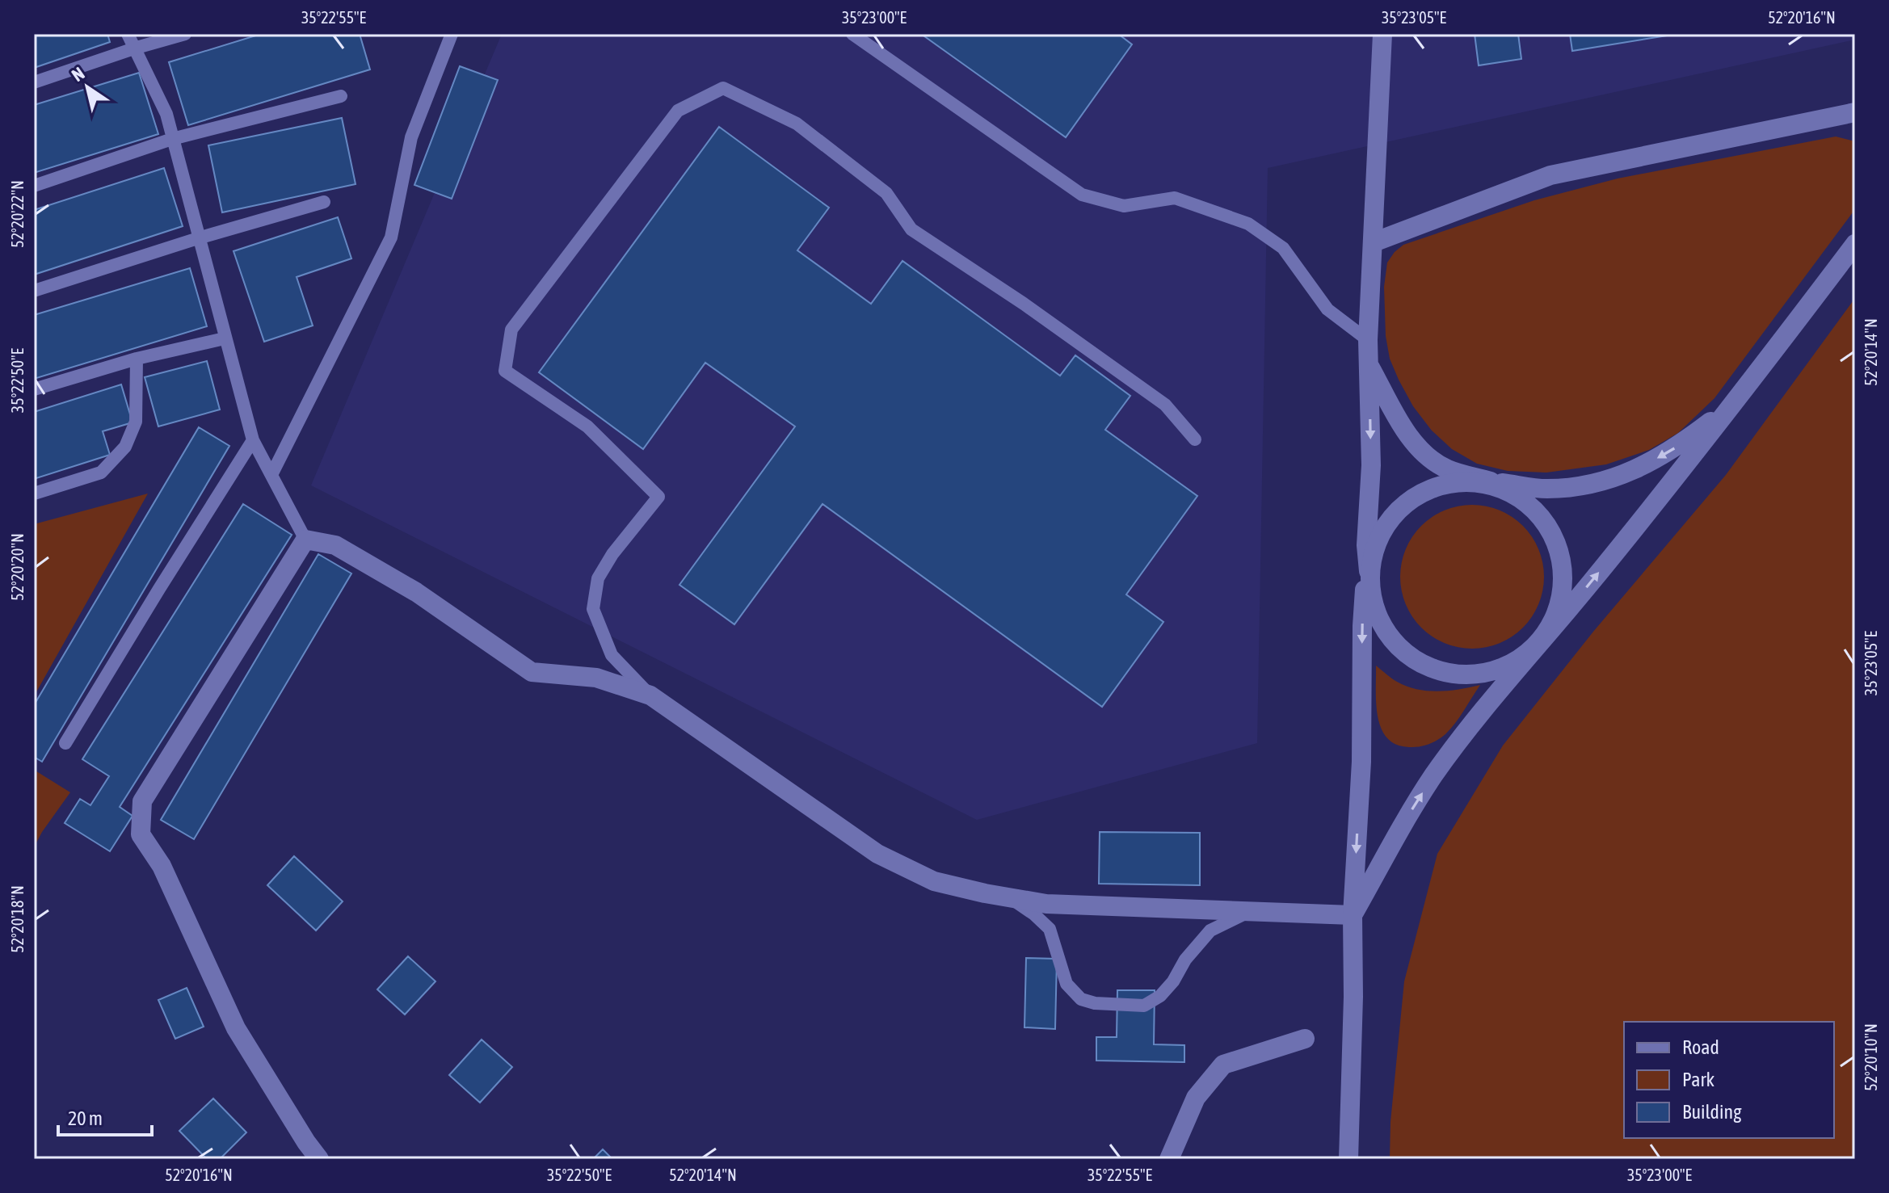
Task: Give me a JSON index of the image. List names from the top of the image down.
{
  "legend": ["Road", "Park", "Building"],
  "scale_bar": "20 m",
  "north": "top left",
  "coordinates": [
    "35°22'55\"E",
    "35°23'00\"E",
    "35°23'05\"E",
    "52°20'16\"N",
    "52°20'22\"N",
    "52°20'14\"N",
    "35°22'50\"E",
    "52°20'20\"N",
    "52°20'18\"N",
    "52°20'10\"N"
  ]
}
